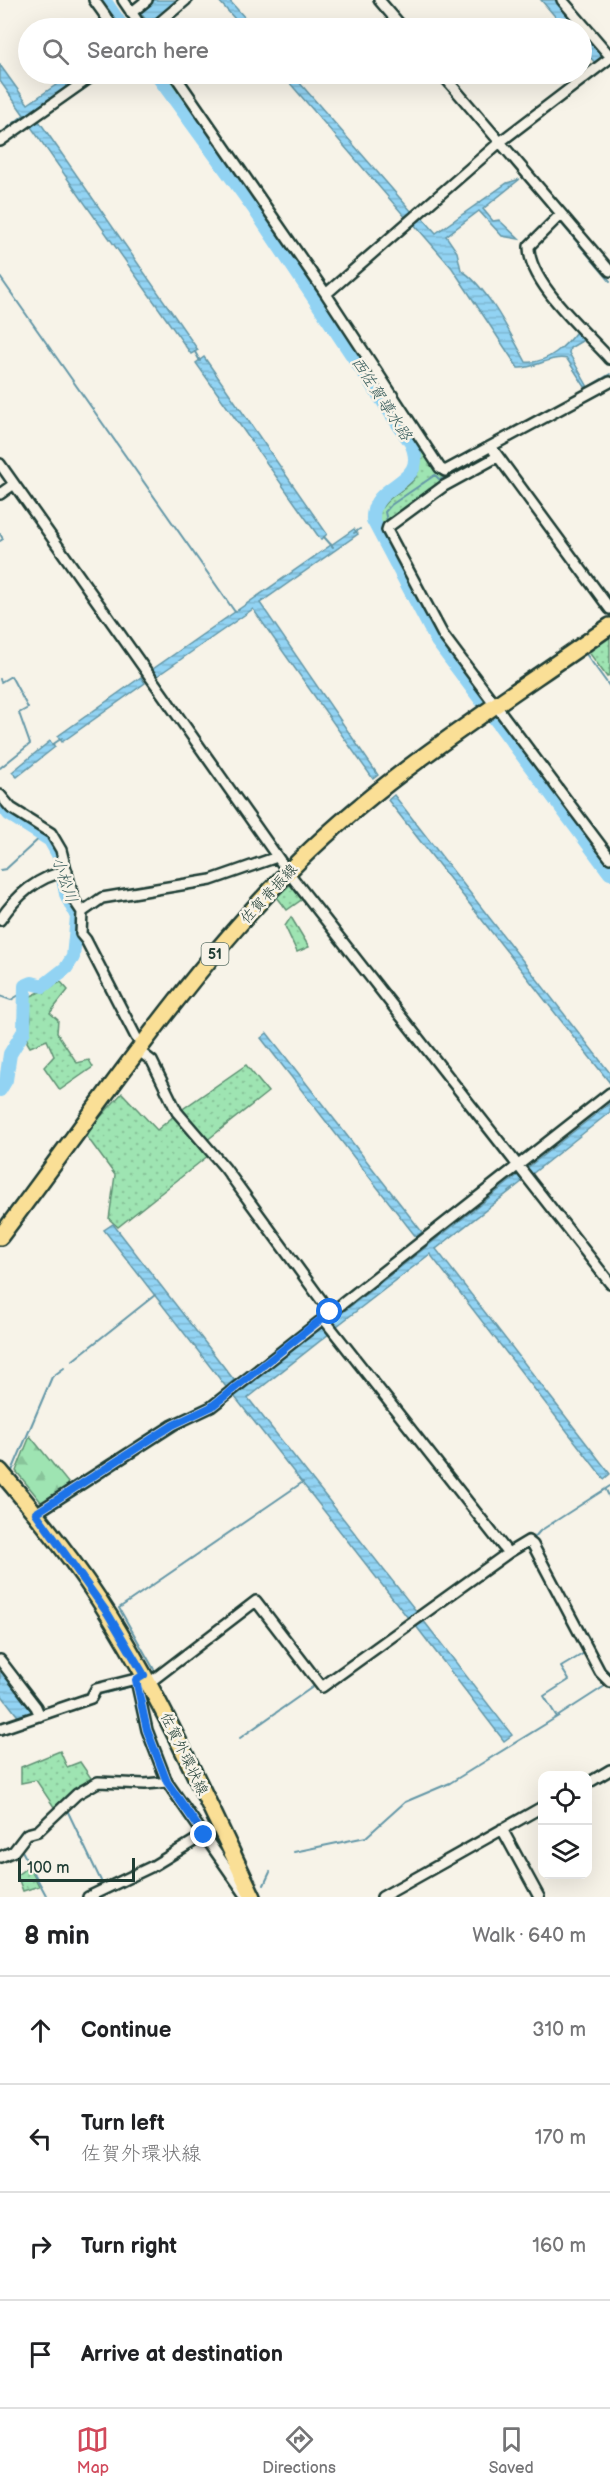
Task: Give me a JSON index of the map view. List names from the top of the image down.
{
  "streets": {
    "main road": ["佐賀脊振線", "51", "佐賀外環状線"]
  },
  "water": ["西佐賀導水路", "小松川"],
  "scale_bar": "100 m",
  "page": {
    "search": "Search here",
    "scale": "100 m",
    "heading": ["8 min", "Walk · 640 m"],
    "list": [
      ["Continue", "310 m"],
      ["Turn left", "佐賀外環状線", "170 m"],
      ["Turn right", "160 m"],
      "Arrive at destination"
    ],
    "nav": ["Map", "Directions", "Saved"]
  }
}
